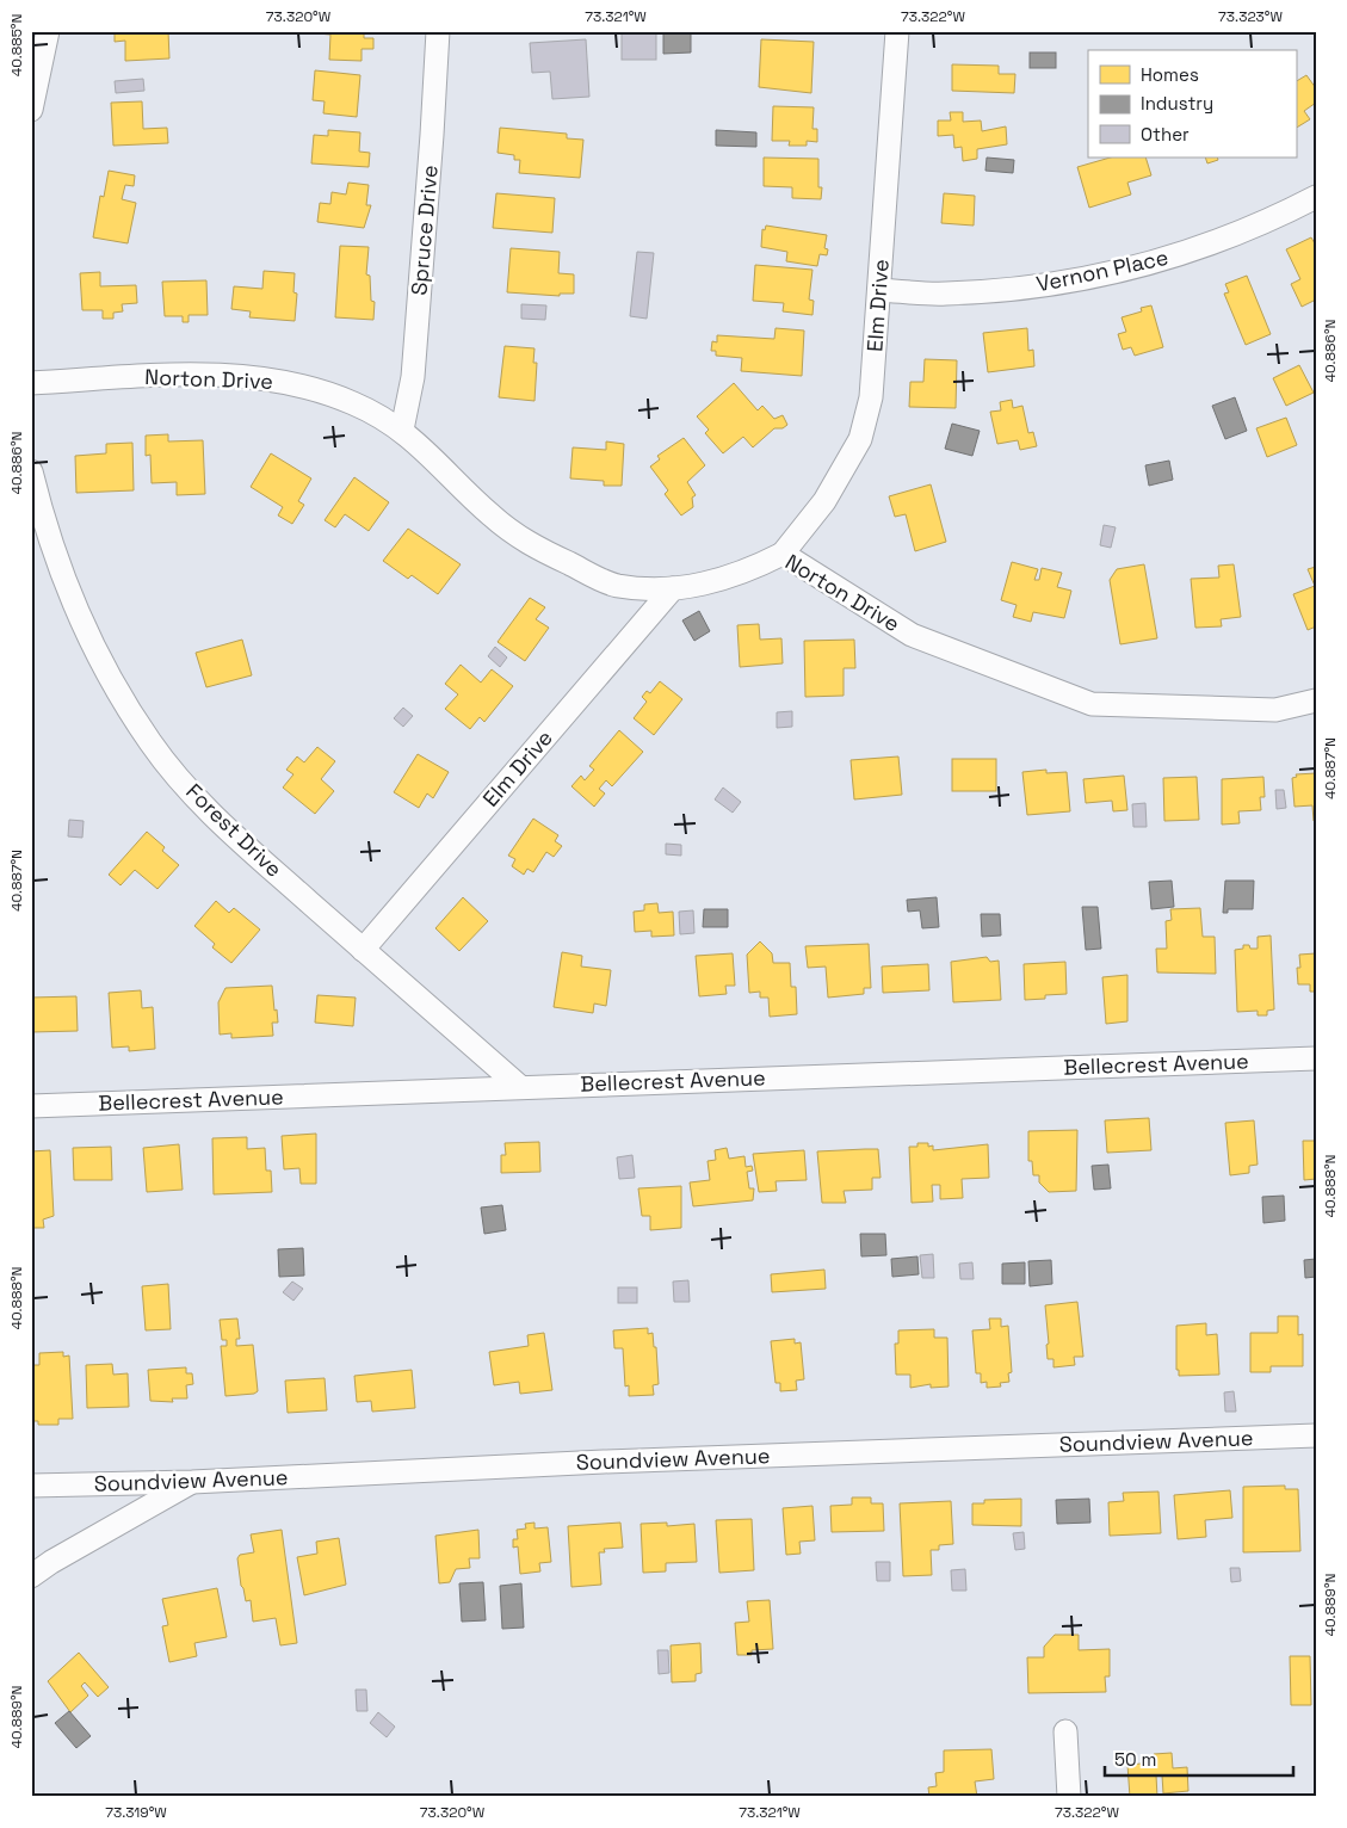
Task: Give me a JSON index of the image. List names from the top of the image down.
{
  "streets": {
    "street": [
      "Spruce Drive",
      "Vernon Place",
      "Elm Drive",
      "Norton Drive",
      "Forest Drive",
      "Bellecrest Avenue",
      "Soundview Avenue"
    ]
  },
  "crossings": [
    ["Spruce Drive", "Norton Drive"],
    ["Vernon Place", "Elm Drive"],
    ["Elm Drive", "Norton Drive"],
    ["Elm Drive", "Forest Drive"],
    ["Forest Drive", "Bellecrest Avenue"]
  ],
  "legend": ["Homes", "Industry", "Other"],
  "scale_bar": "50 m",
  "coordinates": [
    "73.320°W",
    "73.321°W",
    "73.322°W",
    "73.323°W",
    "40.885°N",
    "40.886°N",
    "40.887°N",
    "40.888°N",
    "40.889°N",
    "73.319°W"
  ]
}
